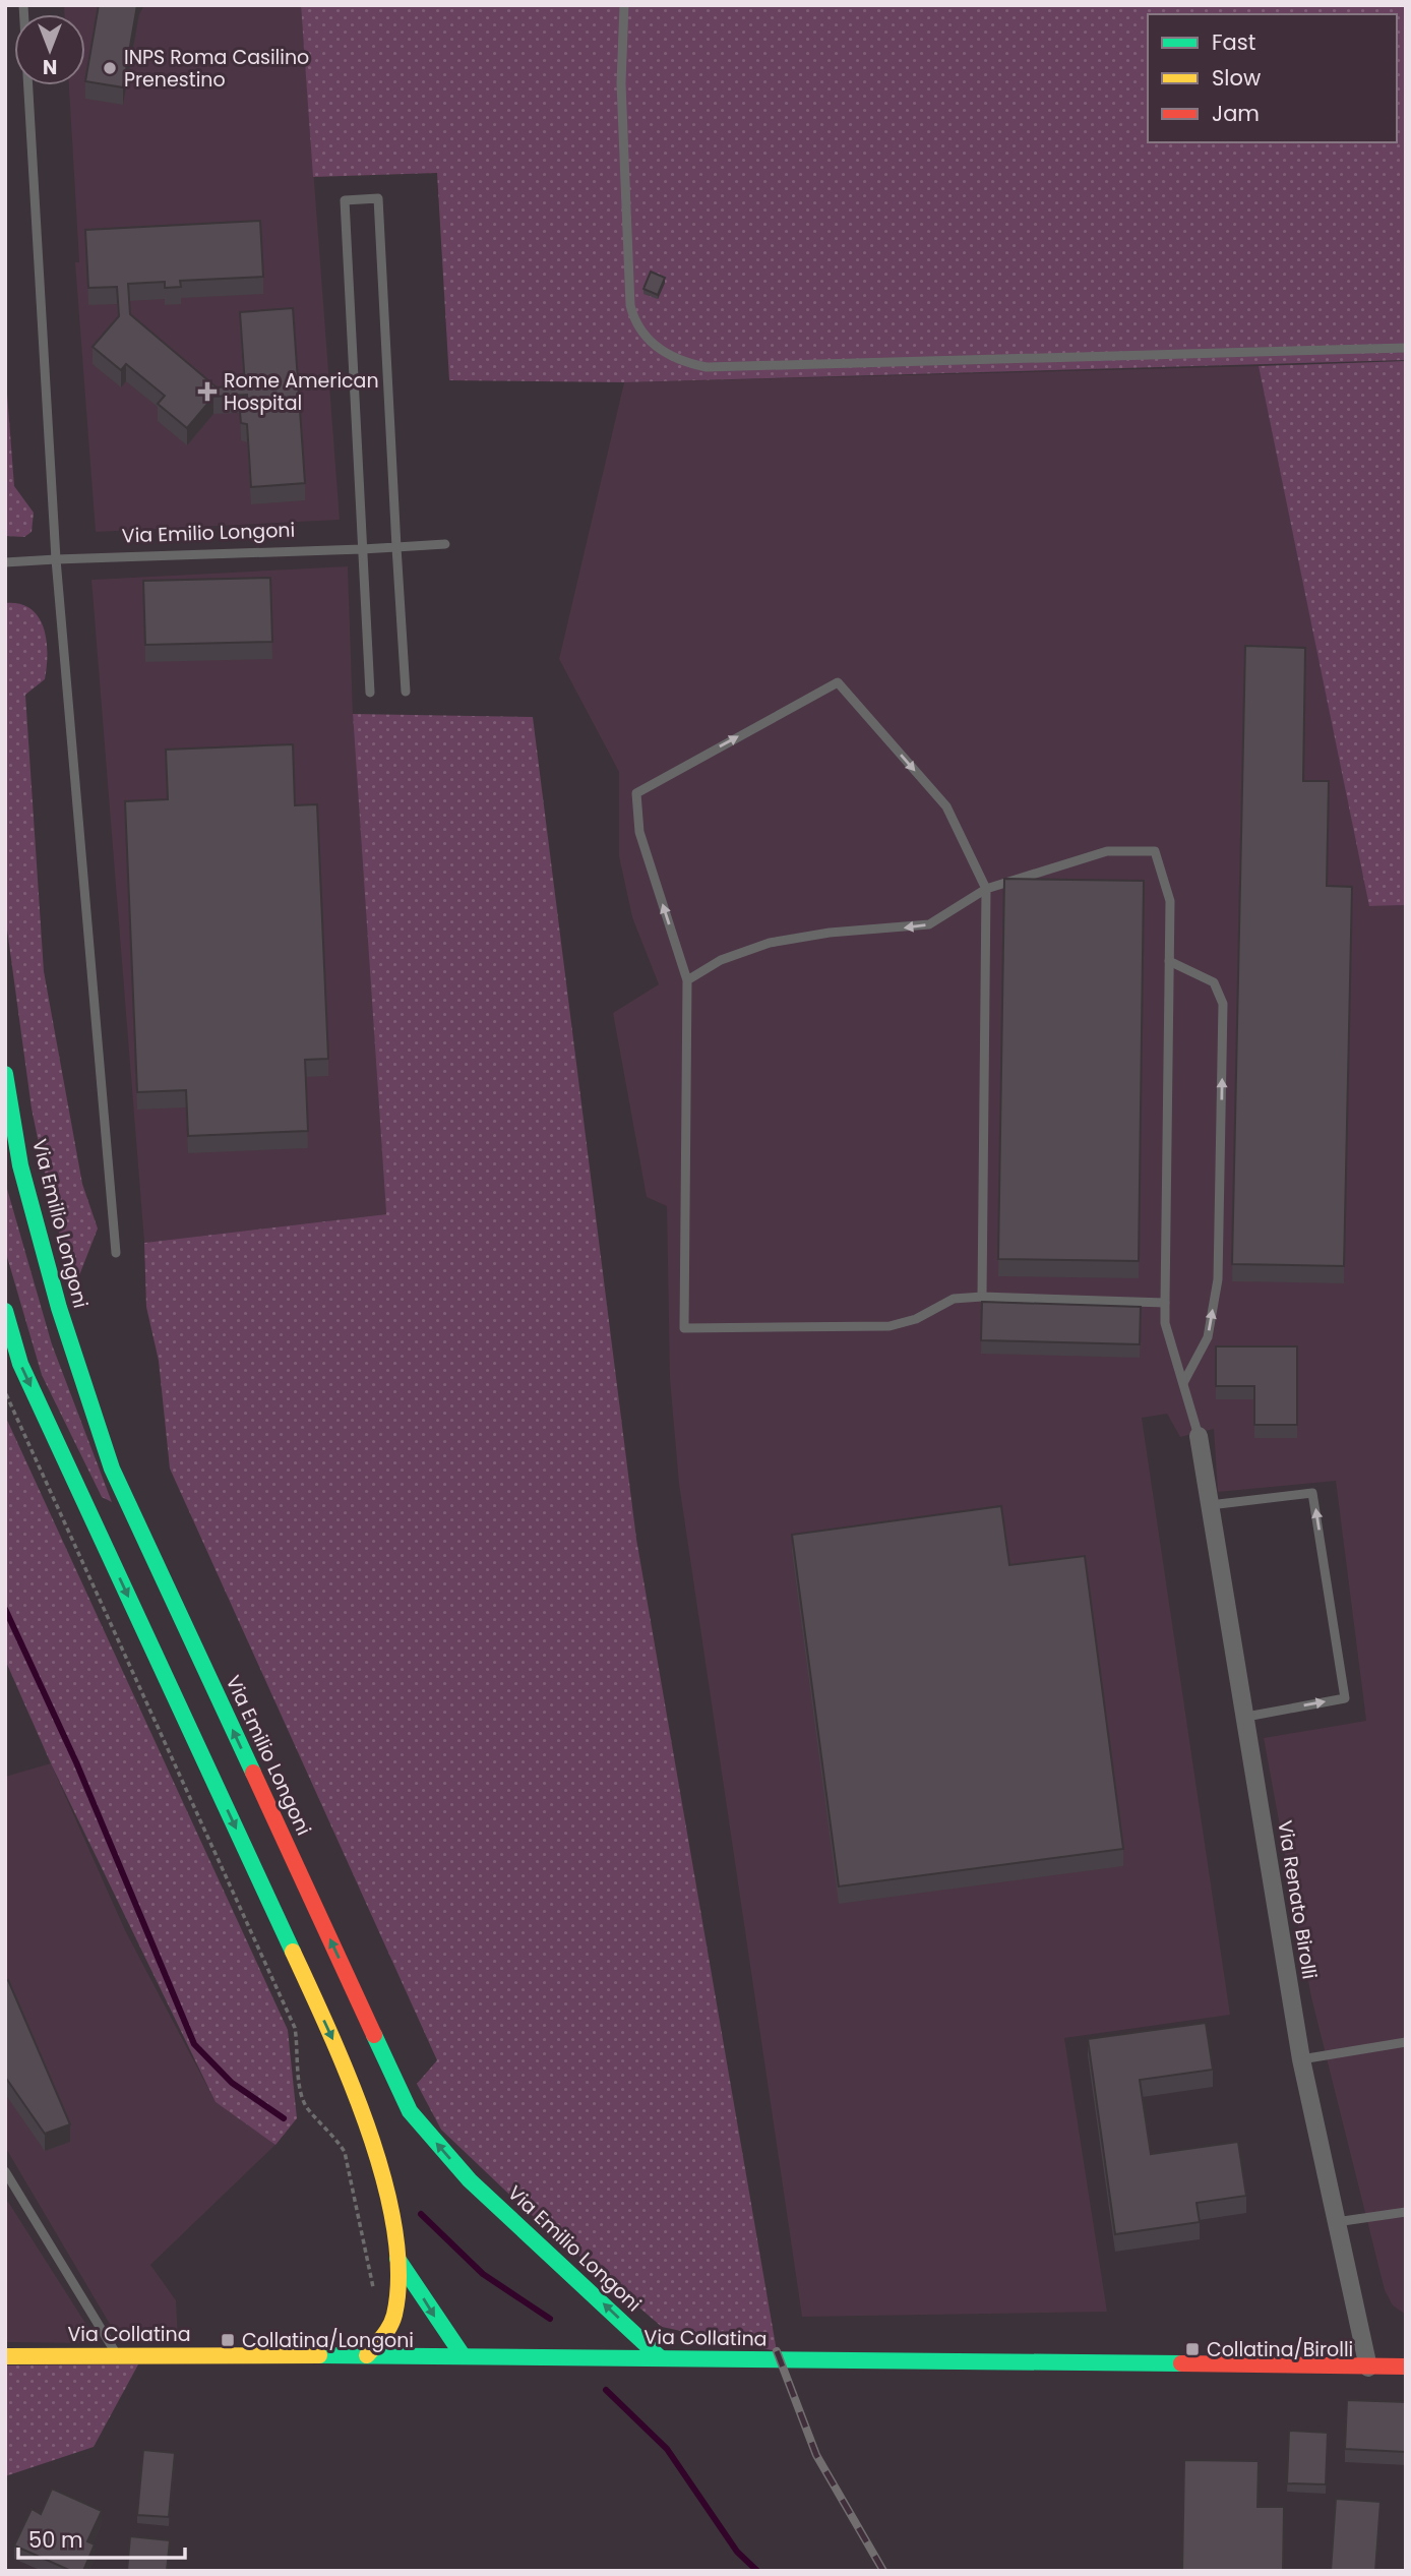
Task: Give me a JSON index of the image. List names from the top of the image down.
{
  "streets": {
    "street": ["Via Emilio Longoni", "Via Renato Birolli", "Via Collatina"]
  },
  "crossings": [
    ["Via Emilio Longoni", "Via Collatina"],
    ["Via Renato Birolli", "Via Collatina"]
  ],
  "one_way": ["Via Emilio Longoni"],
  "places": {
    "other": ["INPS Roma Casilino Prenestino"],
    "health": ["Rome American Hospital"],
    "transit": ["Collatina/Longoni", "Collatina/Birolli"]
  },
  "legend": ["Fast", "Slow", "Jam"],
  "scale_bar": "50 m",
  "north": "bottom"
}
